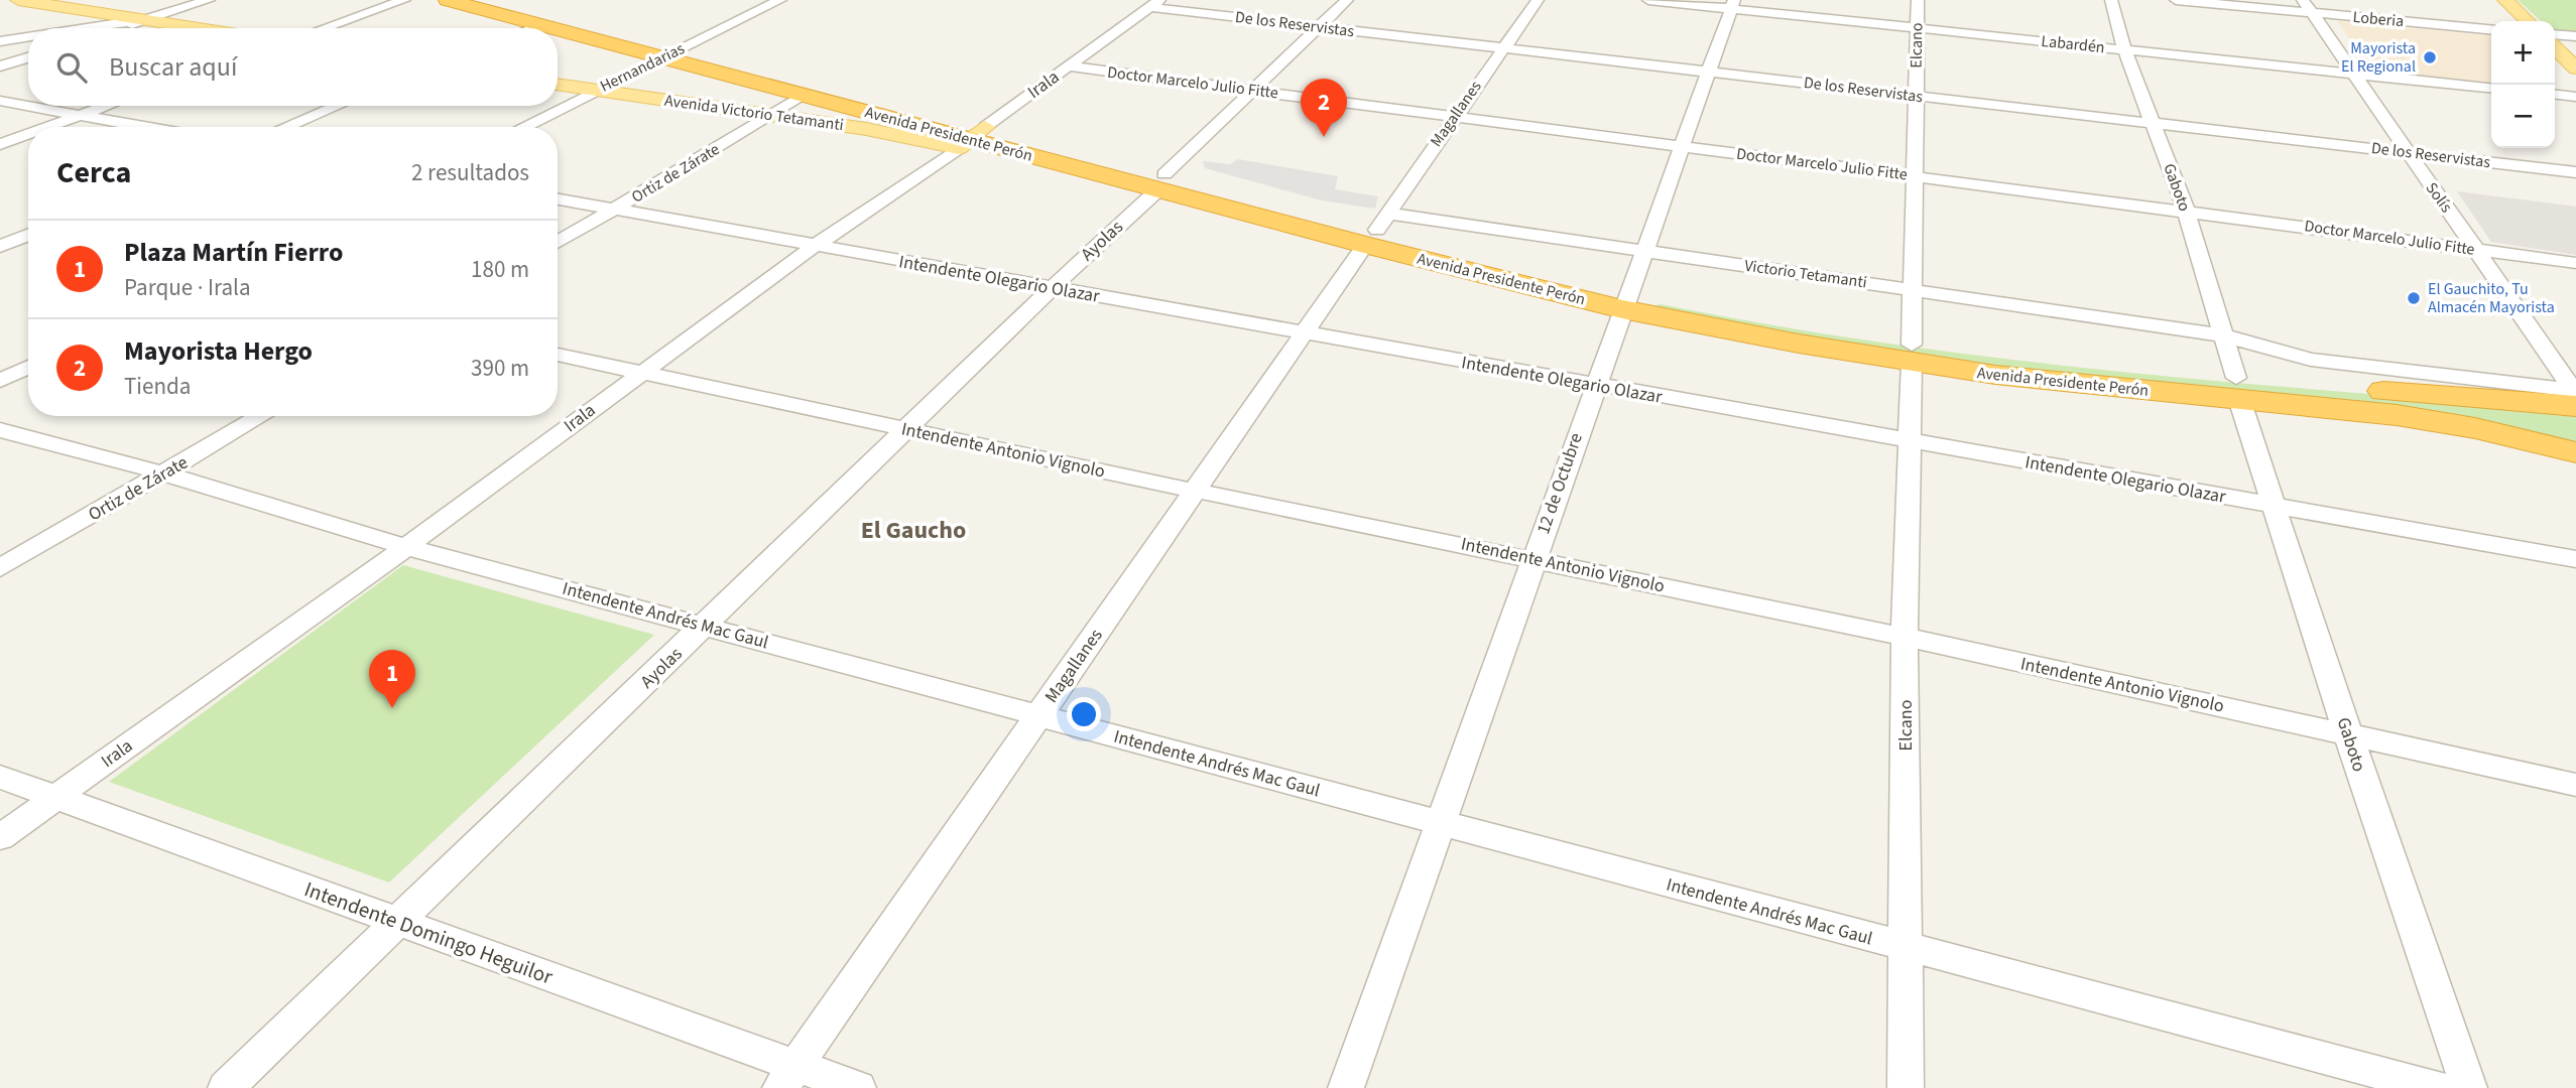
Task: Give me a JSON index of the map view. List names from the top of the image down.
{
  "streets": {
    "highway": ["Avenida Presidente Perón"],
    "main road": ["Avenida Victorio Tetamanti"],
    "street": [
      "Loberia",
      "De los Reservistas",
      "Labardén",
      "Elcano",
      "Hernandarias",
      "Doctor Marcelo Julio Fitte",
      "Irala",
      "Magallanes",
      "Ortiz de Zárate",
      "Gaboto",
      "Solís",
      "Ayolas",
      "Victorio Tetamanti",
      "Intendente Olegario Olazar",
      "Intendente Antonio Vignolo",
      "12 de Octubre",
      "Intendente Andrés Mac Gaul",
      "Intendente Domingo Heguilor"
    ]
  },
  "crossings": [
    ["Loberia", "Solís"],
    ["De los Reservistas", "Elcano"],
    ["De los Reservistas", "Irala"],
    ["De los Reservistas", "Magallanes"],
    ["De los Reservistas", "Gaboto"],
    ["De los Reservistas", "Solís"],
    ["De los Reservistas", "Ayolas"],
    ["De los Reservistas", "12 de Octubre"],
    ["Labardén", "Elcano"],
    ["Labardén", "Gaboto"],
    ["Labardén", "Solís"],
    ["Labardén", "12 de Octubre"],
    ["Elcano", "Doctor Marcelo Julio Fitte"],
    ["Elcano", "Avenida Presidente Perón"],
    ["Elcano", "Victorio Tetamanti"],
    ["Elcano", "Intendente Olegario Olazar"],
    ["Elcano", "Intendente Antonio Vignolo"],
    ["Elcano", "Intendente Andrés Mac Gaul"],
    ["Hernandarias", "Avenida Victorio Tetamanti"],
    ["Hernandarias", "Avenida Presidente Perón"],
    ["Doctor Marcelo Julio Fitte", "Irala"],
    ["Doctor Marcelo Julio Fitte", "Magallanes"],
    ["Doctor Marcelo Julio Fitte", "Gaboto"],
    ["Doctor Marcelo Julio Fitte", "Solís"],
    ["Doctor Marcelo Julio Fitte", "Ayolas"],
    ["Doctor Marcelo Julio Fitte", "12 de Octubre"],
    ["Irala", "Avenida Victorio Tetamanti"],
    ["Irala", "Avenida Presidente Perón"],
    ["Irala", "Intendente Olegario Olazar"],
    ["Irala", "Intendente Antonio Vignolo"],
    ["Irala", "Intendente Andrés Mac Gaul"],
    ["Irala", "Intendente Domingo Heguilor"],
    ["Avenida Victorio Tetamanti", "Avenida Presidente Perón"],
    ["Avenida Victorio Tetamanti", "Ortiz de Zárate"],
    ["Magallanes", "Avenida Presidente Perón"],
    ["Magallanes", "Victorio Tetamanti"],
    ["Magallanes", "Intendente Olegario Olazar"],
    ["Magallanes", "Intendente Antonio Vignolo"],
    ["Magallanes", "Intendente Andrés Mac Gaul"],
    ["Magallanes", "Intendente Domingo Heguilor"],
    ["Avenida Presidente Perón", "Ortiz de Zárate"],
    ["Avenida Presidente Perón", "Gaboto"],
    ["Avenida Presidente Perón", "Solís"],
    ["Avenida Presidente Perón", "Ayolas"],
    ["Avenida Presidente Perón", "Victorio Tetamanti"],
    ["Avenida Presidente Perón", "12 de Octubre"],
    ["Ortiz de Zárate", "Intendente Olegario Olazar"],
    ["Ortiz de Zárate", "Intendente Andrés Mac Gaul"],
    ["Gaboto", "Victorio Tetamanti"],
    ["Gaboto", "Intendente Olegario Olazar"],
    ["Gaboto", "Intendente Antonio Vignolo"],
    ["Solís", "Victorio Tetamanti"],
    ["Ayolas", "Intendente Olegario Olazar"],
    ["Ayolas", "Intendente Antonio Vignolo"],
    ["Ayolas", "Intendente Andrés Mac Gaul"],
    ["Ayolas", "Intendente Domingo Heguilor"],
    ["Victorio Tetamanti", "12 de Octubre"],
    ["Intendente Olegario Olazar", "12 de Octubre"],
    ["Intendente Antonio Vignolo", "12 de Octubre"],
    ["12 de Octubre", "Intendente Andrés Mac Gaul"]
  ],
  "districts": ["El Gaucho"],
  "places": ["Mayorista El Regional", "El Gauchito, Tu Almacén Mayorista"],
  "page": {
    "map_buttons": ["+", "−"],
    "search": "Buscar aquí",
    "pins": ["2", "1"],
    "heading": ["Cerca", "2 resultados"],
    "list": [
      {
        "mark": "1",
        "name": "Plaza Martín Fierro",
        "note": "Parque · Irala",
        "value": "180 m"
      },
      {
        "mark": "2",
        "name": "Mayorista Hergo",
        "note": "Tienda",
        "value": "390 m"
      }
    ]
  }
}
